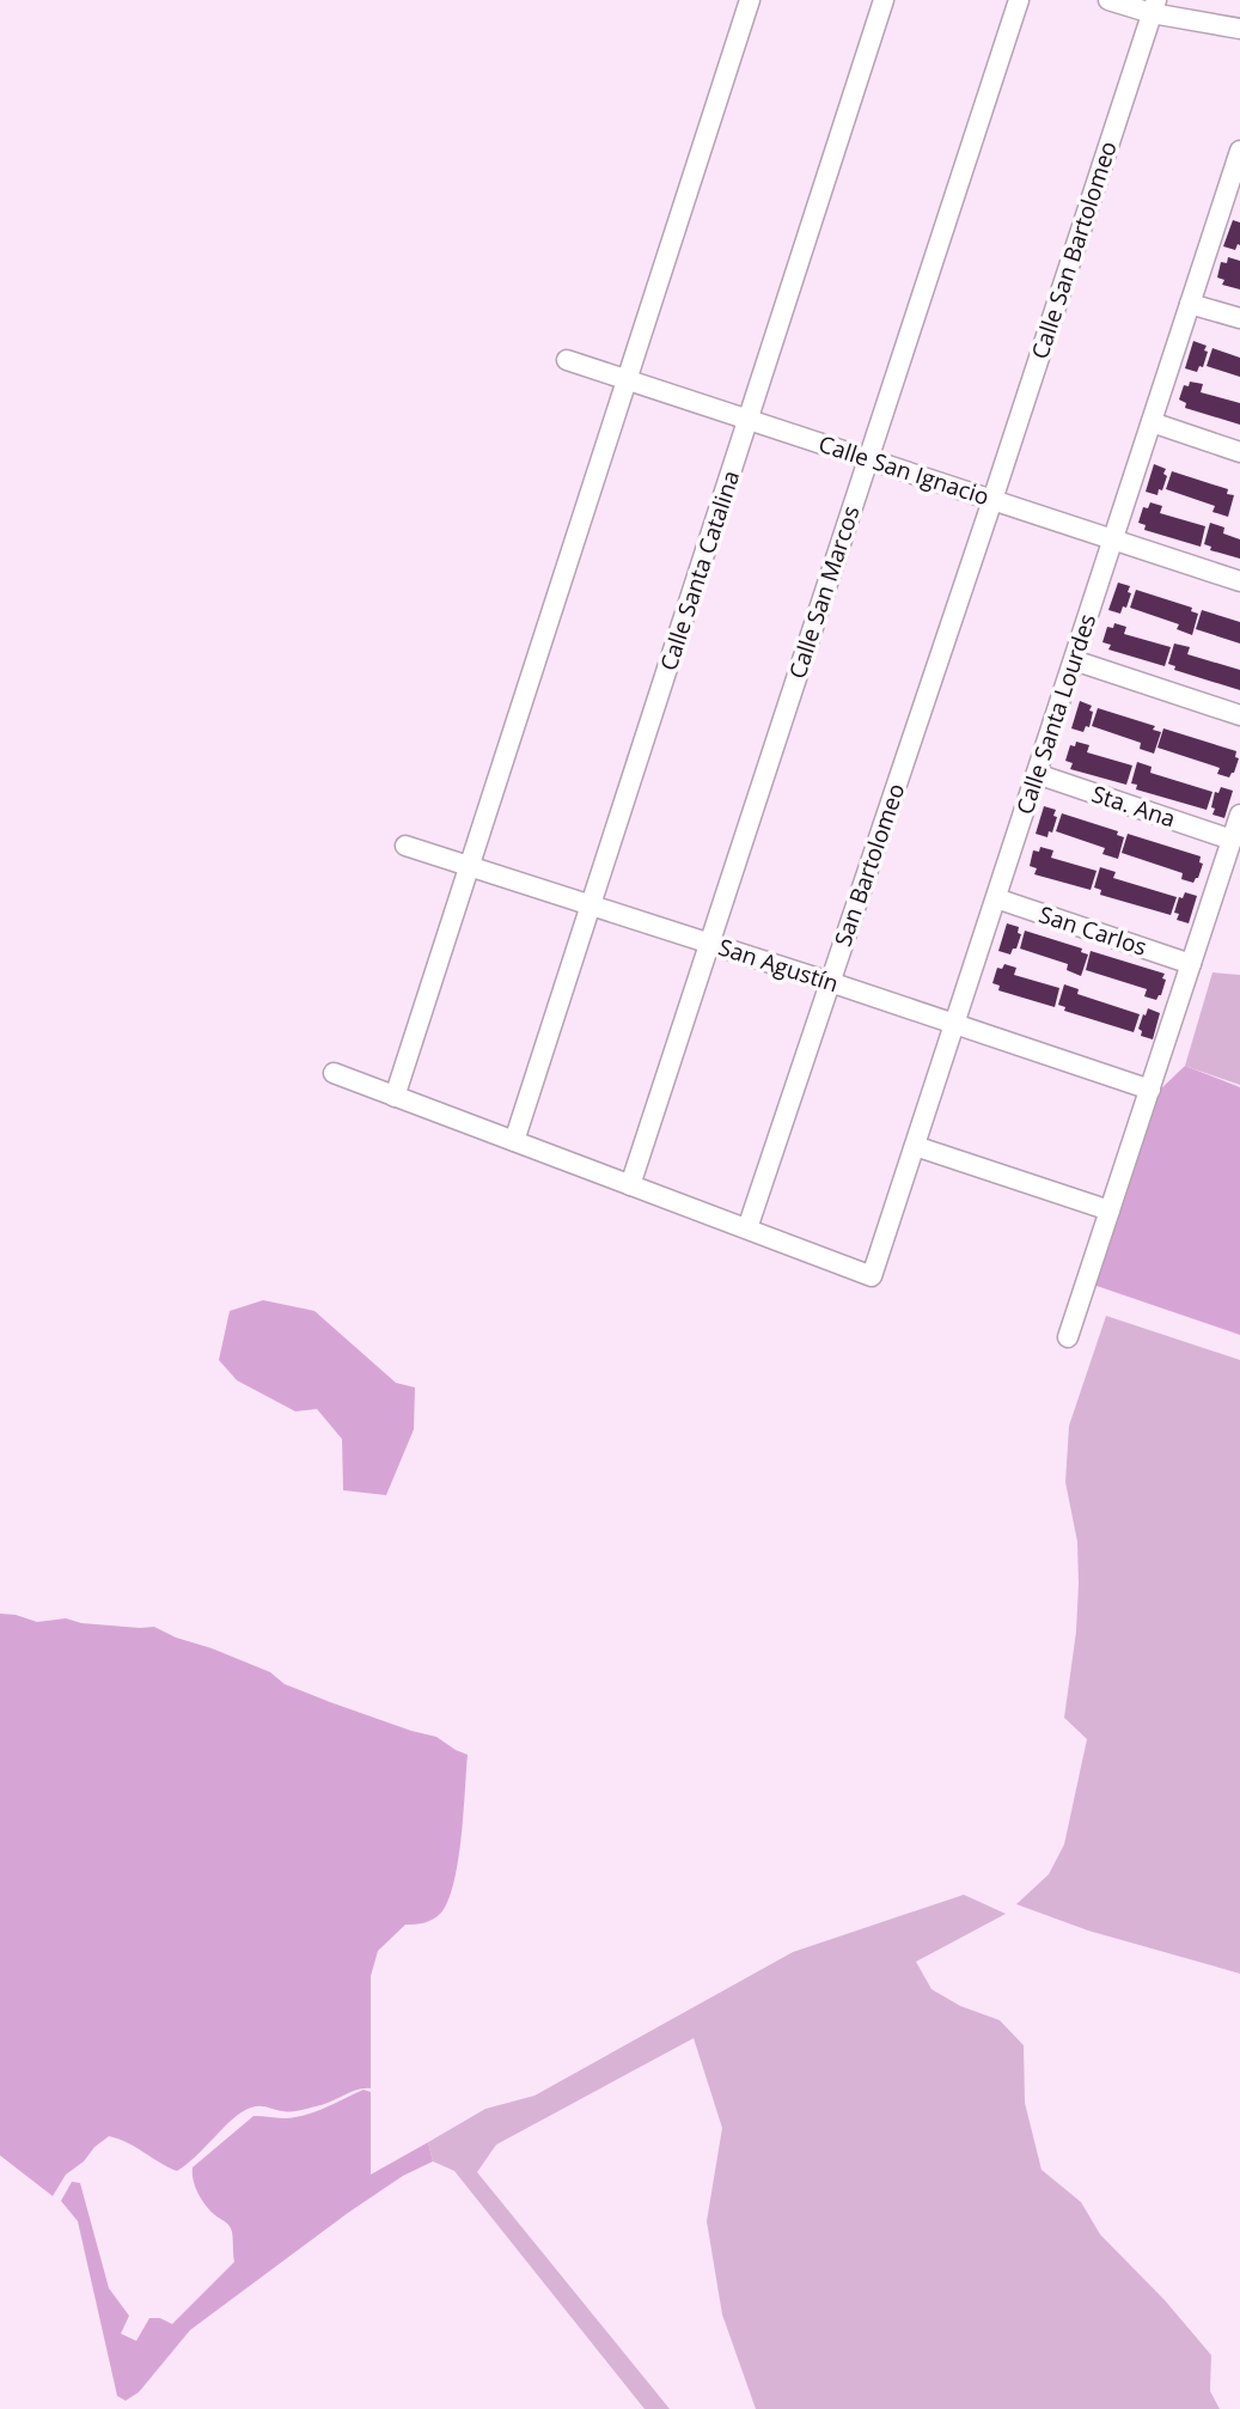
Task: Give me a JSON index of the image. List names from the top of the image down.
{
  "streets": {
    "street": [
      "Calle San Bartolomeo",
      "Calle San Ignacio",
      "Calle Santa Catalina",
      "Calle San Marcos",
      "Calle Santa Lourdes",
      "Sta. Ana",
      "San Bartolomeo",
      "San Carlos",
      "San Agustín"
    ]
  },
  "crossings": [
    ["Calle San Bartolomeo", "Calle San Ignacio"],
    ["Calle San Bartolomeo", "San Bartolomeo"],
    ["Calle San Ignacio", "Calle Santa Catalina"],
    ["Calle San Ignacio", "Calle San Marcos"],
    ["Calle San Ignacio", "Calle Santa Lourdes"],
    ["Calle San Ignacio", "San Bartolomeo"],
    ["Calle Santa Catalina", "San Agustín"],
    ["Calle San Marcos", "San Agustín"],
    ["Calle Santa Lourdes", "Sta. Ana"],
    ["Calle Santa Lourdes", "San Bartolomeo"],
    ["Calle Santa Lourdes", "San Carlos"],
    ["Calle Santa Lourdes", "San Agustín"],
    ["San Bartolomeo", "San Agustín"]
  ]
}
